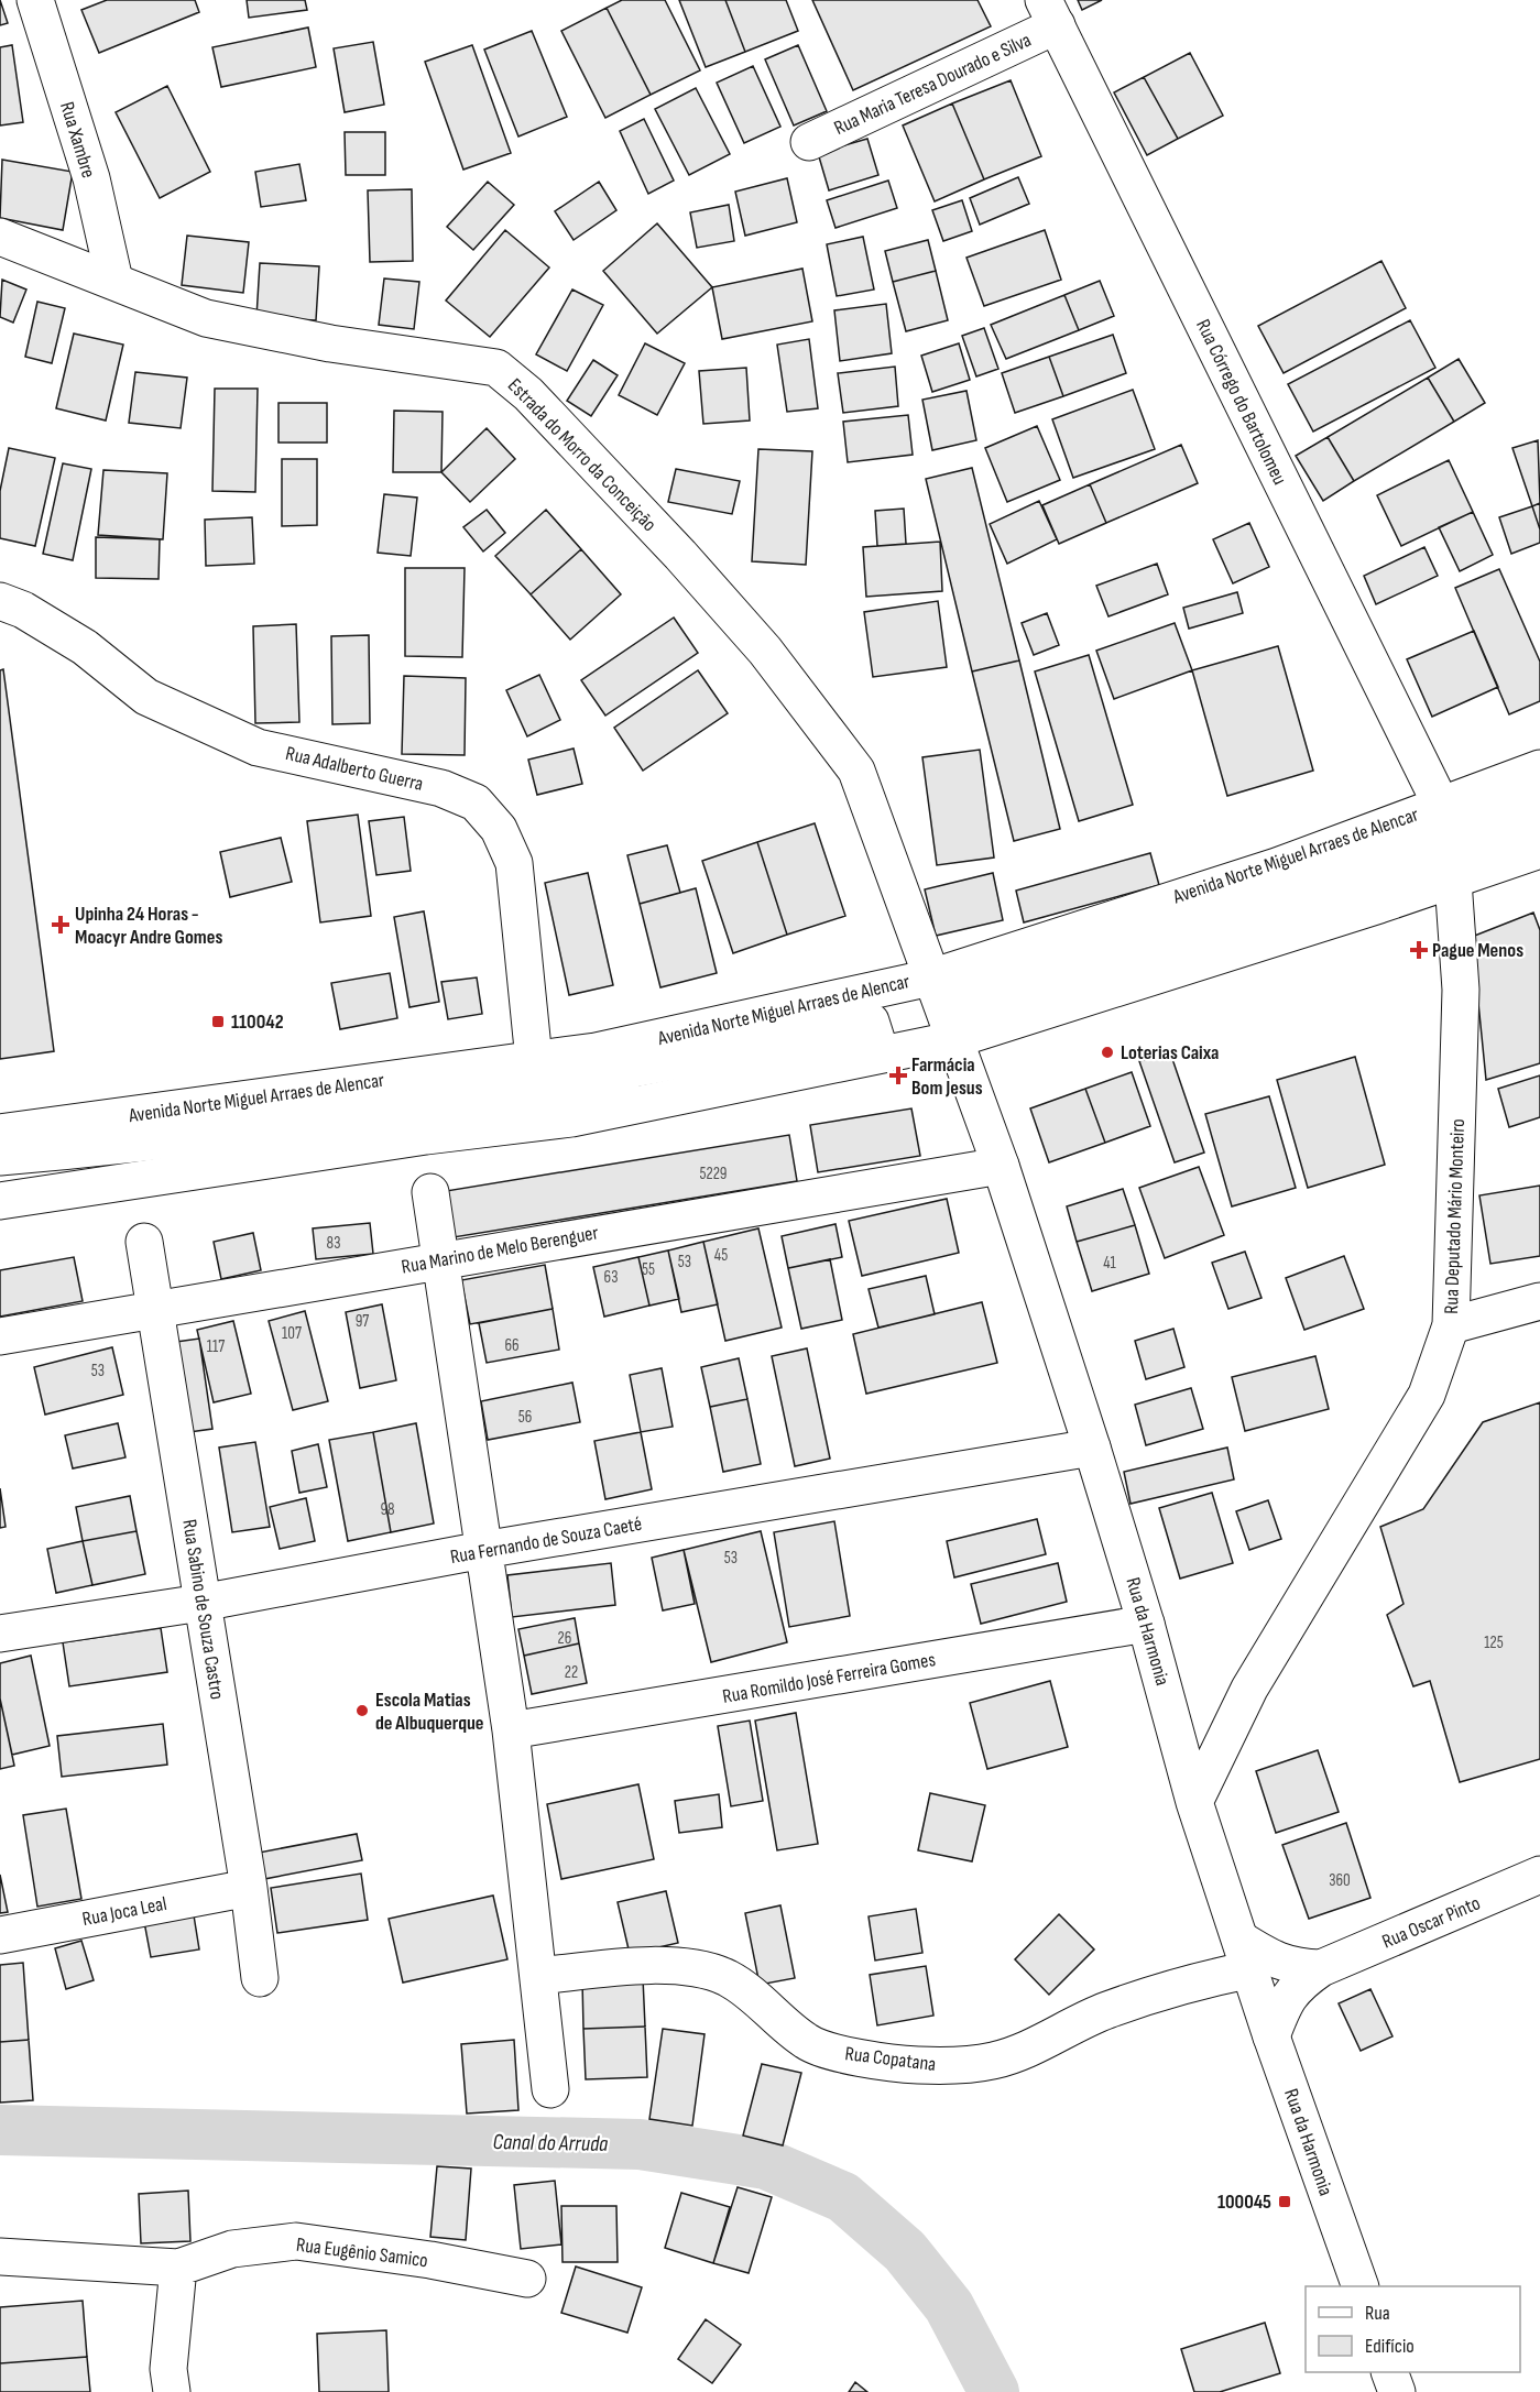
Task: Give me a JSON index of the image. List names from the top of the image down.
{
  "streets": {
    "street": [
      "Rua Maria Teresa Dourado e Silva",
      "Rua Xambre",
      "Rua Córrego do Bartolomeu",
      "Estrada do Morro da Conceição",
      "Rua Adalberto Guerra",
      "Avenida Norte Miguel Arraes de Alencar",
      "Rua Deputado Mário Monteiro",
      "Rua Marino de Melo Berenguer",
      "Rua Fernando de Souza Caeté",
      "Rua Sabino de Souza Castro",
      "Rua da Harmonia",
      "Rua Romildo José Ferreira Gomes",
      "Rua Joca Leal",
      "Rua Oscar Pinto",
      "Rua Copatana",
      "Rua Eugênio Samico"
    ]
  },
  "crossings": [
    ["Rua Maria Teresa Dourado e Silva", "Rua Córrego do Bartolomeu"],
    ["Rua Xambre", "Estrada do Morro da Conceição"],
    ["Rua Córrego do Bartolomeu", "Avenida Norte Miguel Arraes de Alencar"],
    ["Rua Córrego do Bartolomeu", "Rua Deputado Mário Monteiro"],
    ["Estrada do Morro da Conceição", "Avenida Norte Miguel Arraes de Alencar"],
    ["Estrada do Morro da Conceição", "Rua da Harmonia"],
    ["Rua Adalberto Guerra", "Avenida Norte Miguel Arraes de Alencar"],
    ["Avenida Norte Miguel Arraes de Alencar", "Rua Deputado Mário Monteiro"],
    ["Avenida Norte Miguel Arraes de Alencar", "Rua da Harmonia"],
    ["Rua Deputado Mário Monteiro", "Rua da Harmonia"],
    ["Rua Marino de Melo Berenguer", "Rua Sabino de Souza Castro"],
    ["Rua Marino de Melo Berenguer", "Rua da Harmonia"],
    ["Rua Fernando de Souza Caeté", "Rua Sabino de Souza Castro"],
    ["Rua Fernando de Souza Caeté", "Rua da Harmonia"],
    ["Rua Sabino de Souza Castro", "Rua Joca Leal"],
    ["Rua da Harmonia", "Rua Romildo José Ferreira Gomes"],
    ["Rua da Harmonia", "Rua Oscar Pinto"],
    ["Rua da Harmonia", "Rua Copatana"],
    ["Rua Oscar Pinto", "Rua Copatana"]
  ],
  "water": ["Canal do Arruda"],
  "places": {
    "health": ["Upinha 24 Horas - Moacyr Andre Gomes", "Pague Menos", "Farmácia Bom Jesus"],
    "transit": ["110042", "100045"],
    "other": ["Loterias Caixa", "Escola Matias de Albuquerque"]
  },
  "house_numbers": [
    "5229",
    "83",
    "45",
    "53",
    "41",
    "55",
    "63",
    "97",
    "107",
    "66",
    "117",
    "53",
    "56",
    "98",
    "53",
    "26",
    "125",
    "22",
    "360"
  ],
  "legend": ["Rua", "Edifício"]
}
